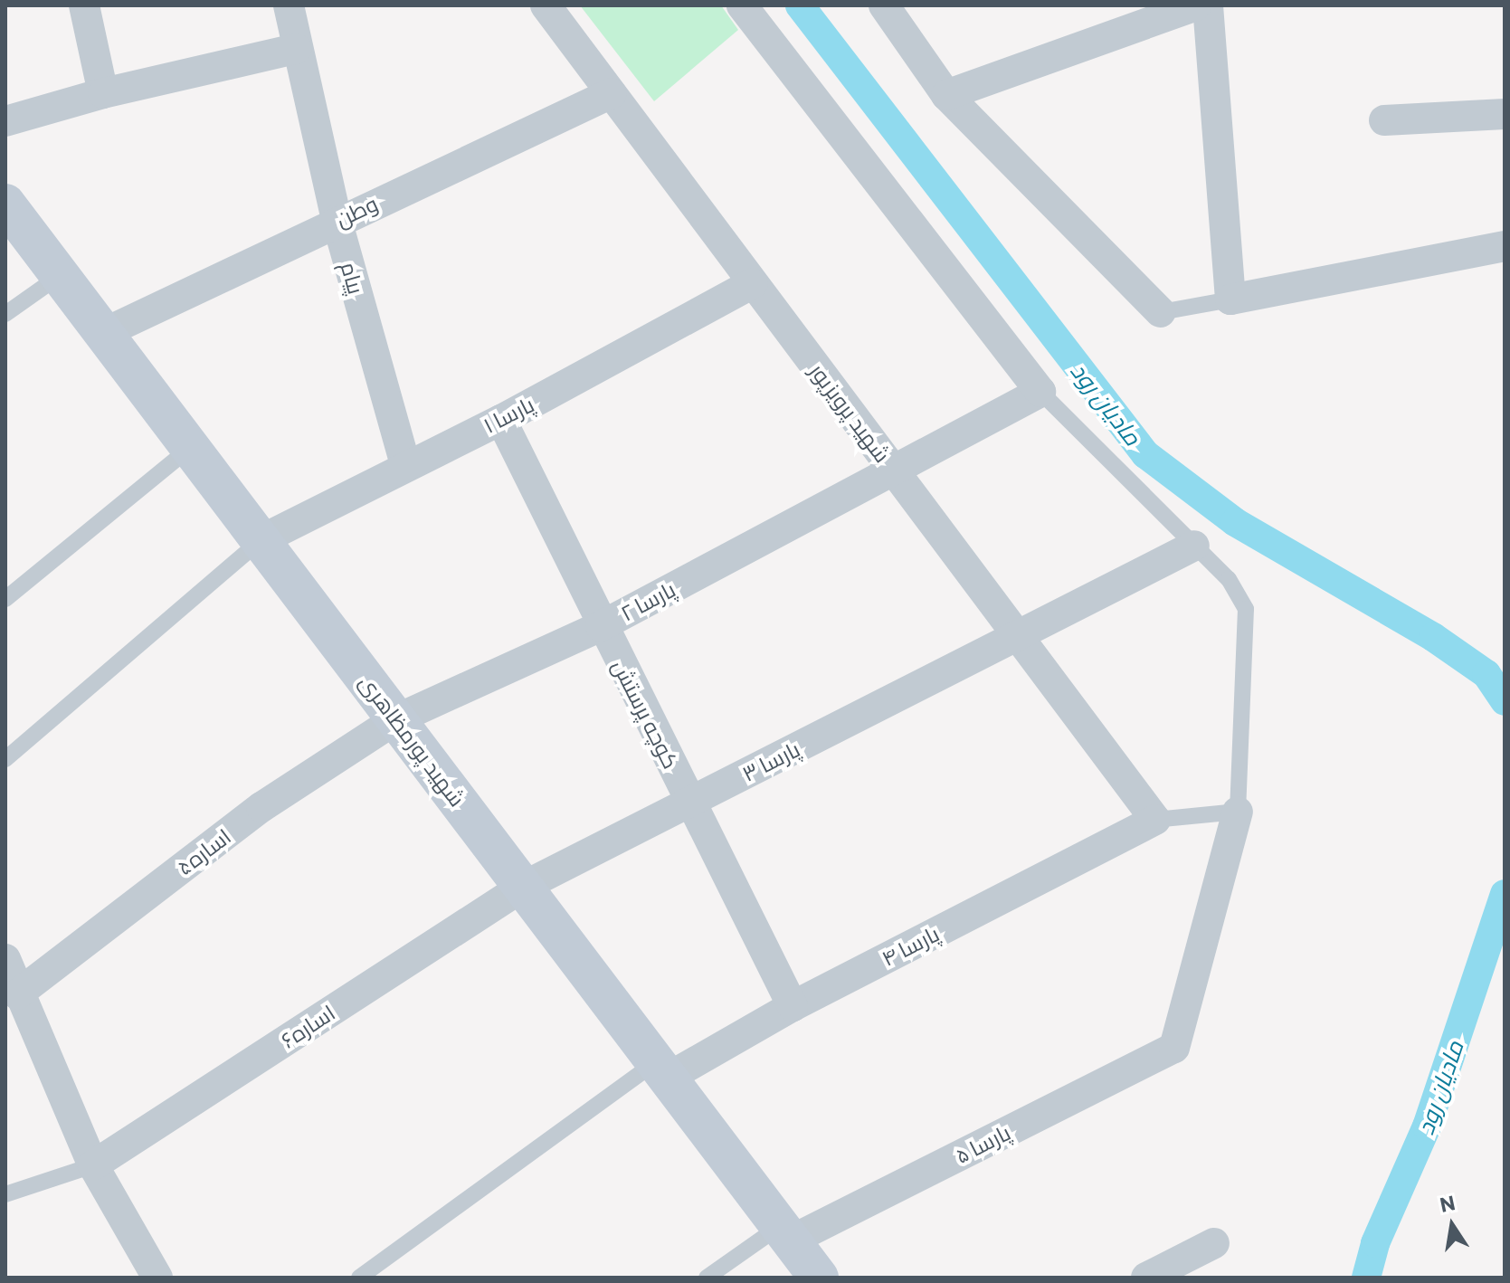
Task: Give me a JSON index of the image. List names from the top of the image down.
{
  "streets": {
    "street": [
      "وطن",
      "پیام",
      "شهید پرویزپور",
      "پارسا ۱",
      "پارسا ۲",
      "کوچه پرستش",
      "شهید پورمظاهری",
      "پارسا ۳",
      "اساره۵",
      "پارسا ۴",
      "اساره۶",
      "پارسا ۵"
    ]
  },
  "crossings": [
    ["وطن", "پیام"],
    ["وطن", "شهید پرویزپور"],
    ["وطن", "شهید پورمظاهری"],
    ["پیام", "پارسا ۱"],
    ["شهید پرویزپور", "پارسا ۱"],
    ["شهید پرویزپور", "پارسا ۲"],
    ["شهید پرویزپور", "پارسا ۳"],
    ["شهید پرویزپور", "پارسا ۴"],
    ["پارسا ۱", "کوچه پرستش"],
    ["پارسا ۱", "شهید پورمظاهری"],
    ["پارسا ۲", "کوچه پرستش"],
    ["پارسا ۲", "شهید پورمظاهری"],
    ["پارسا ۲", "اساره۵"],
    ["کوچه پرستش", "پارسا ۳"],
    ["کوچه پرستش", "پارسا ۴"],
    ["شهید پورمظاهری", "پارسا ۳"],
    ["شهید پورمظاهری", "اساره۵"],
    ["شهید پورمظاهری", "پارسا ۴"],
    ["شهید پورمظاهری", "اساره۶"],
    ["شهید پورمظاهری", "پارسا ۵"],
    ["پارسا ۳", "اساره۶"]
  ],
  "water": ["مادیان رود"],
  "north": "top"
}
